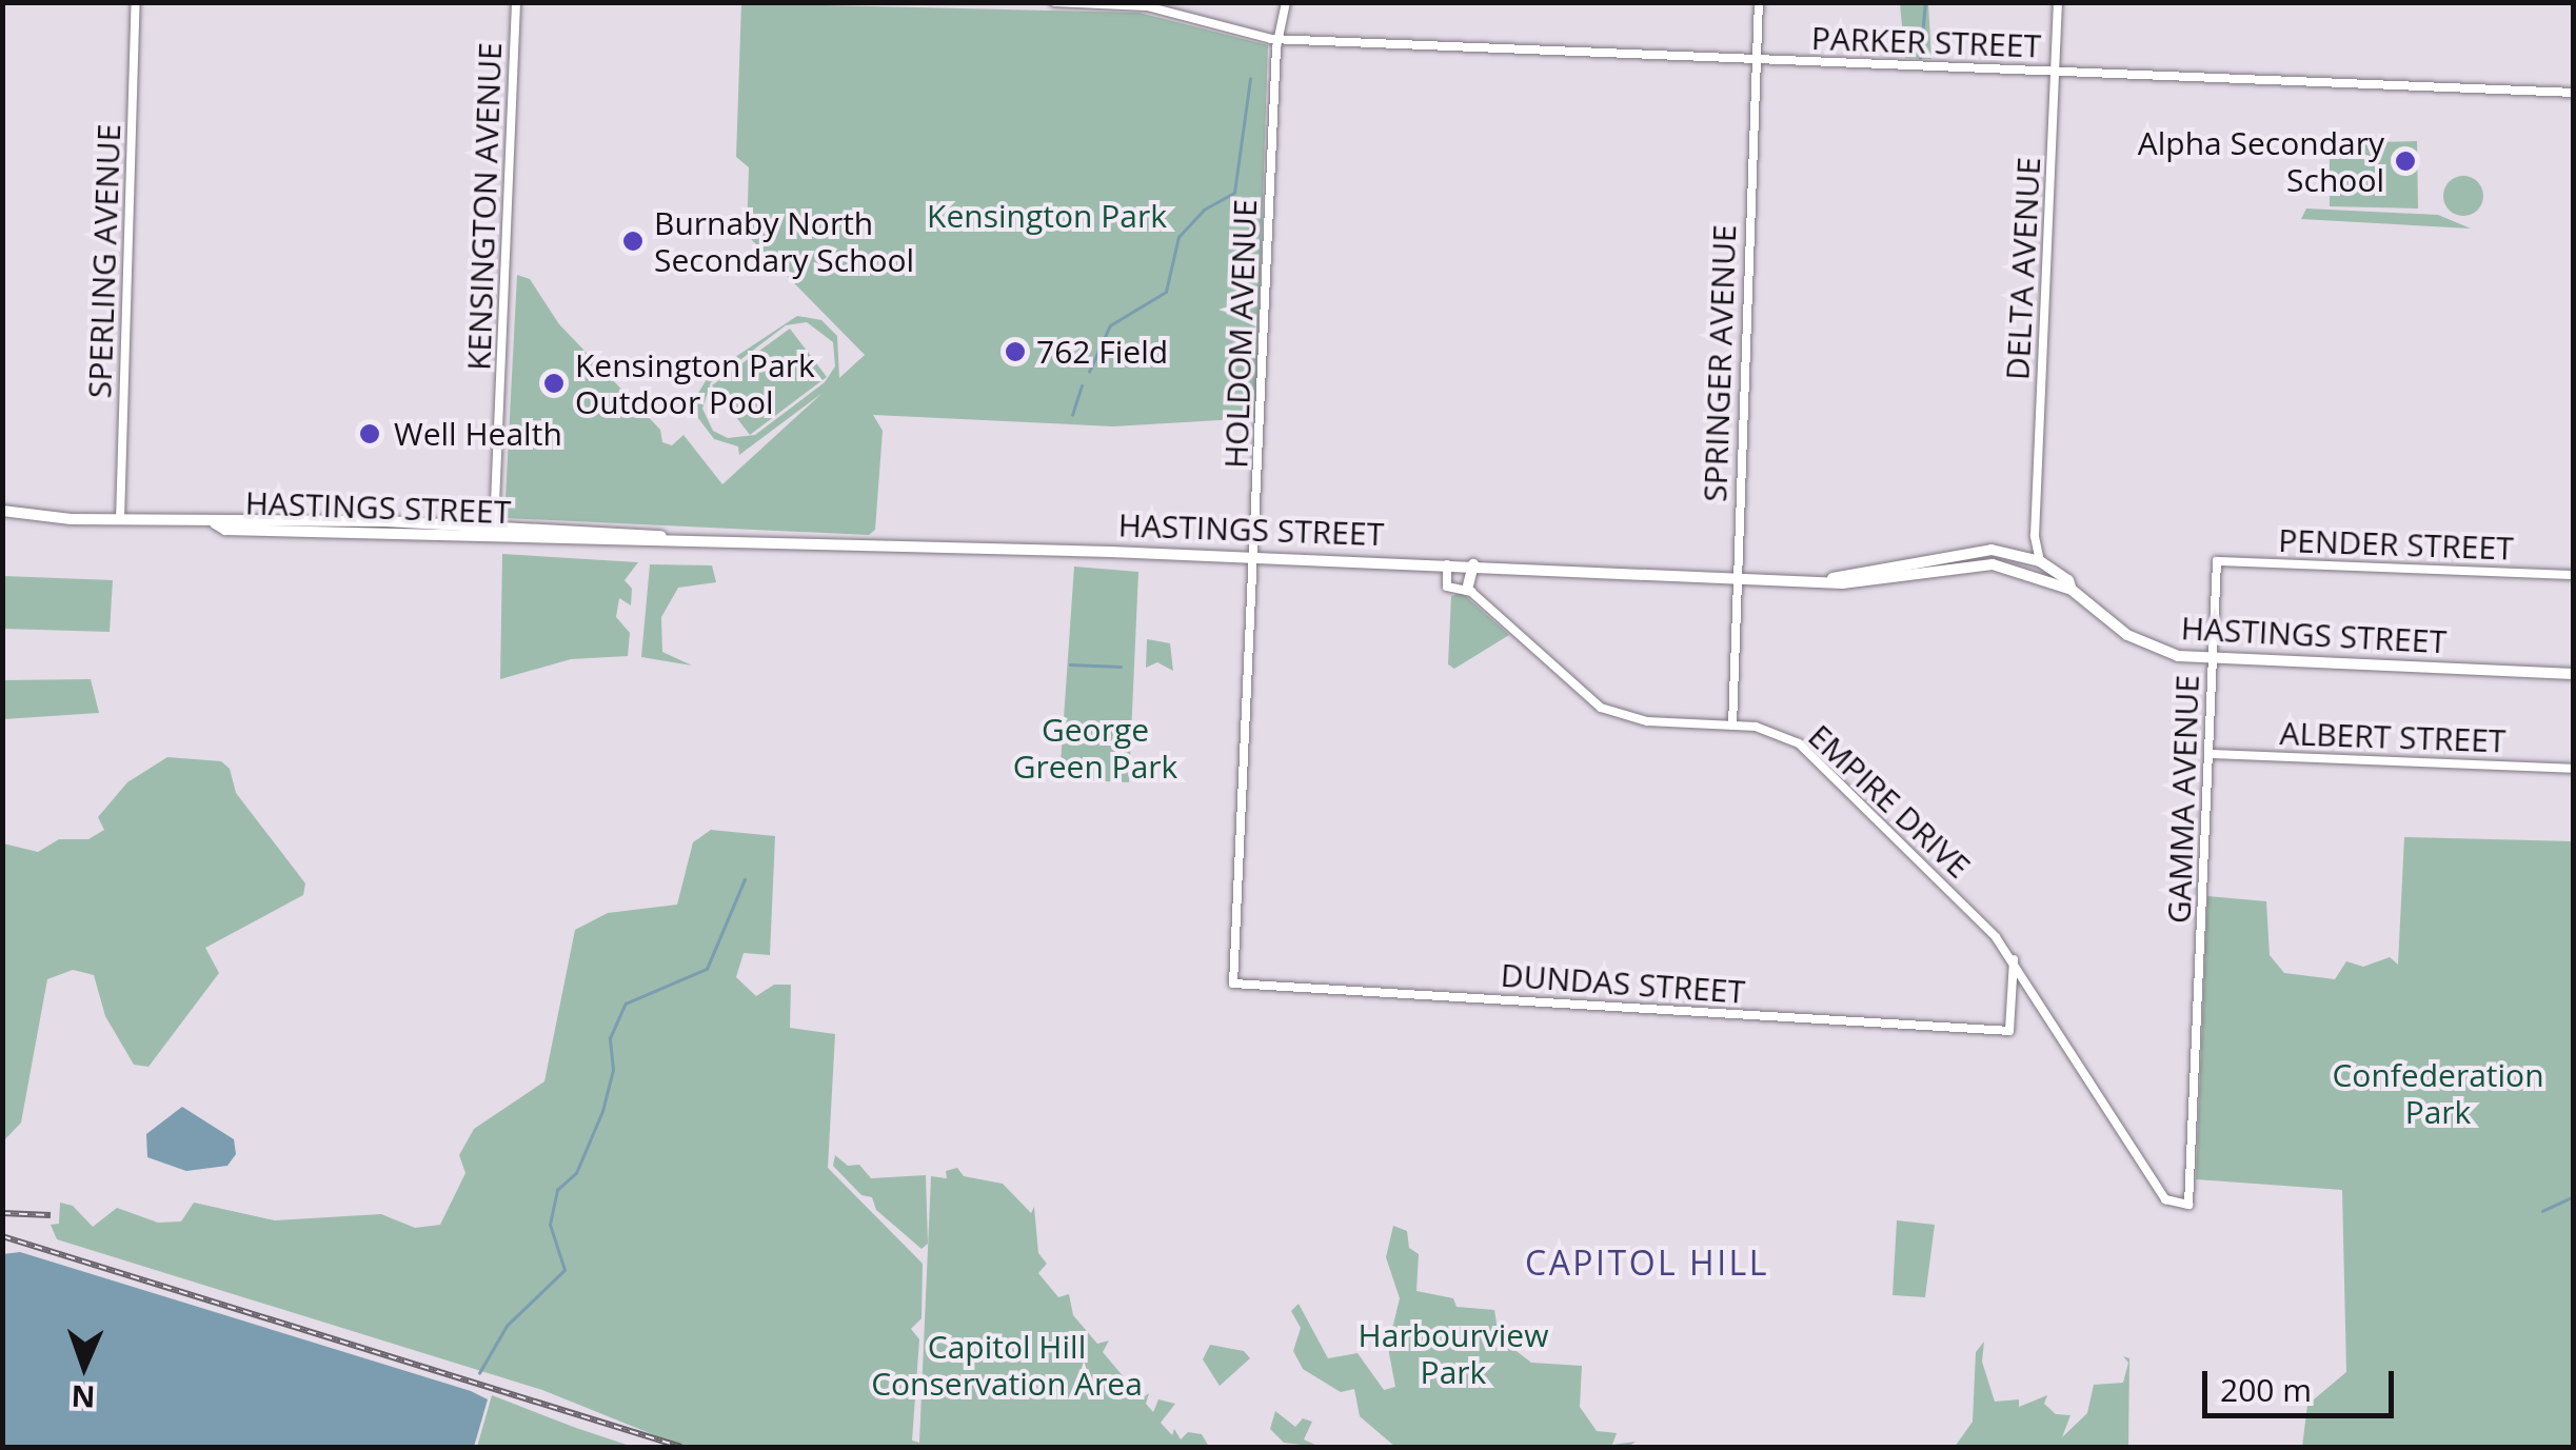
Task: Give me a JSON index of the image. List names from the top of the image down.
{
  "streets": {
    "main road": ["HASTINGS STREET"],
    "street": [
      "PARKER STREET",
      "KENSINGTON AVENUE",
      "SPERLING AVENUE",
      "DELTA AVENUE",
      "HOLDOM AVENUE",
      "SPRINGER AVENUE",
      "PENDER STREET",
      "ALBERT STREET",
      "GAMMA AVENUE",
      "EMPIRE DRIVE",
      "DUNDAS STREET"
    ]
  },
  "crossings": [
    ["PARKER STREET", "DELTA AVENUE"],
    ["PARKER STREET", "HOLDOM AVENUE"],
    ["PARKER STREET", "SPRINGER AVENUE"],
    ["KENSINGTON AVENUE", "HASTINGS STREET"],
    ["SPERLING AVENUE", "HASTINGS STREET"],
    ["DELTA AVENUE", "HASTINGS STREET"],
    ["HOLDOM AVENUE", "HASTINGS STREET"],
    ["HOLDOM AVENUE", "DUNDAS STREET"],
    ["SPRINGER AVENUE", "HASTINGS STREET"],
    ["SPRINGER AVENUE", "EMPIRE DRIVE"],
    ["HASTINGS STREET", "GAMMA AVENUE"],
    ["PENDER STREET", "GAMMA AVENUE"],
    ["ALBERT STREET", "GAMMA AVENUE"],
    ["GAMMA AVENUE", "EMPIRE DRIVE"],
    ["EMPIRE DRIVE", "DUNDAS STREET"]
  ],
  "districts": ["CAPITOL HILL"],
  "parks": [
    "Kensington Park",
    "George Green Park",
    "Confederation Park",
    "Harbourview Park",
    "Capitol Hill Conservation Area"
  ],
  "places": [
    "Alpha Secondary School",
    "Burnaby North Secondary School",
    "762 Field",
    "Kensington Park Outdoor Pool",
    "Well Health"
  ],
  "scale_bar": "200 m",
  "north": "bottom"
}
